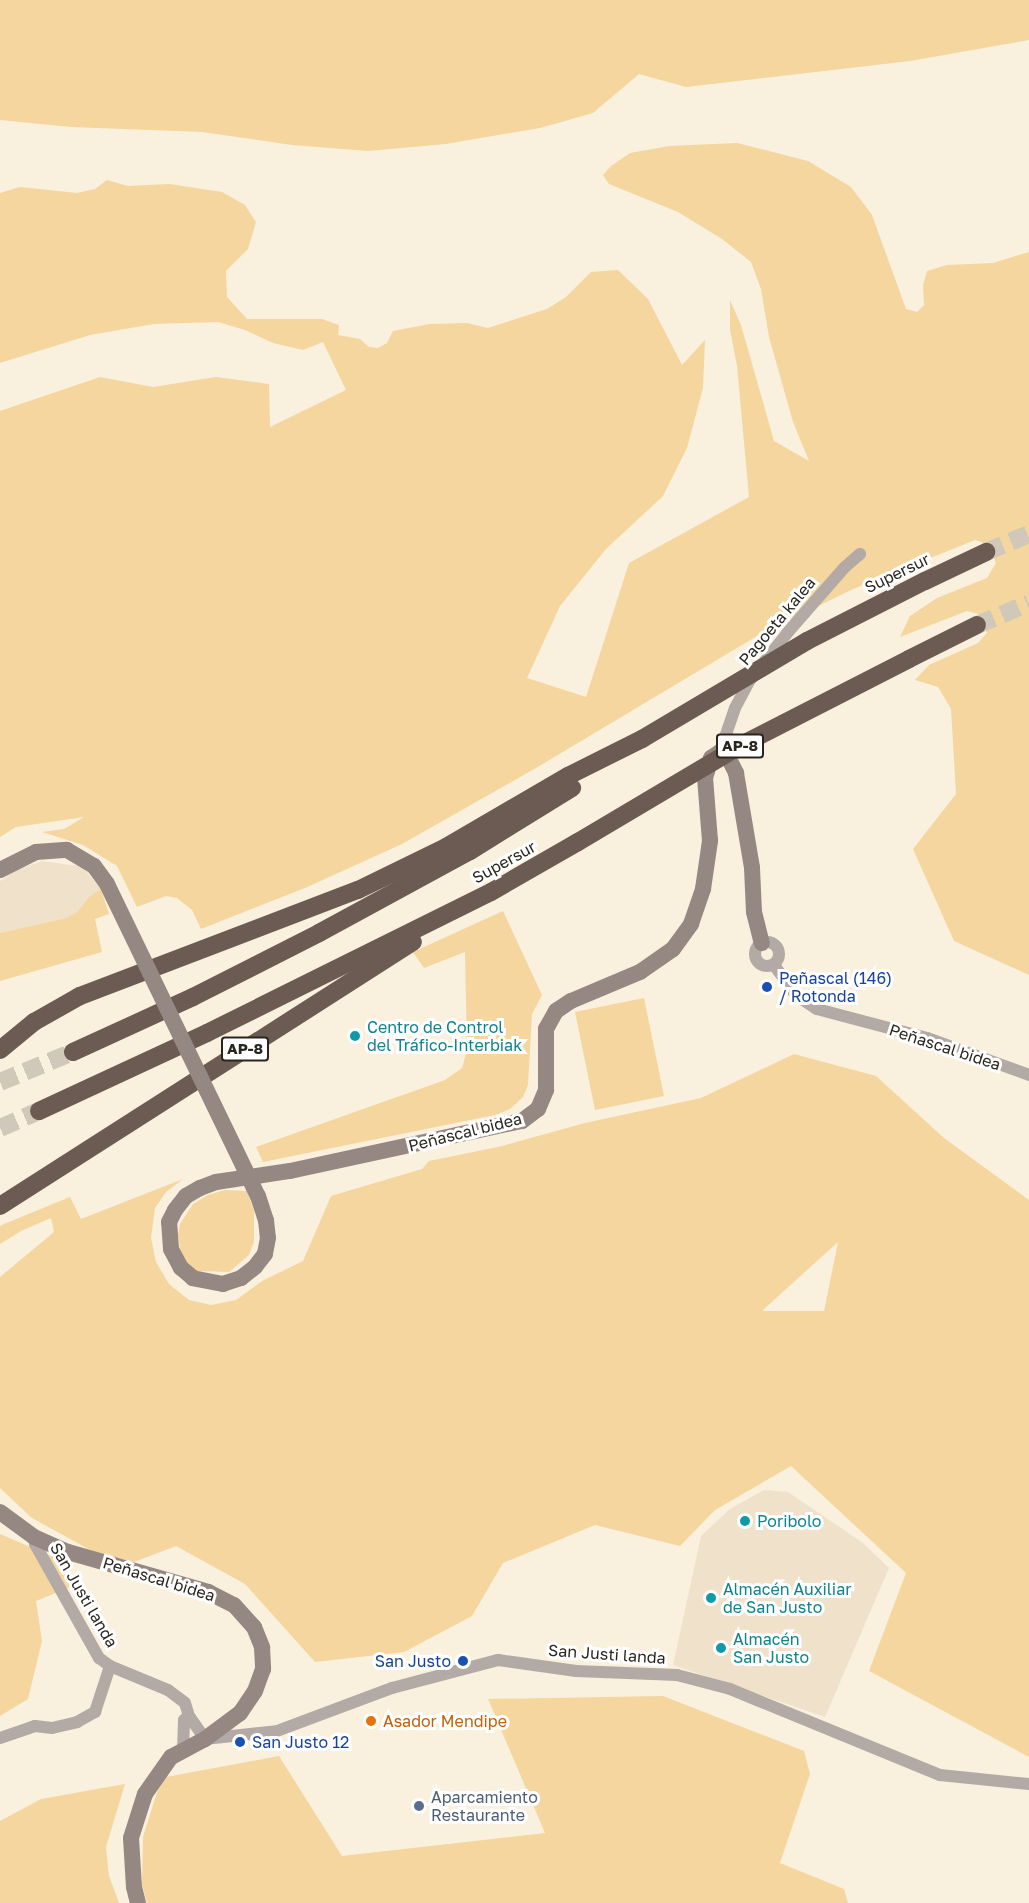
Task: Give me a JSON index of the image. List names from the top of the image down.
{
  "streets": {
    "highway": ["Supersur", "AP-8"],
    "street": ["Pagoeta kalea", "Peñascal bidea", "San Justi landa"]
  },
  "crossings": [
    ["Supersur", "AP-8"],
    ["Pagoeta kalea", "Peñascal bidea"],
    ["Peñascal bidea", "San Justi landa"]
  ],
  "places": [
    "Peñascal (146) / Rotonda",
    "Centro de Control del Tráfico-Interbiak",
    "Poribolo",
    "Almacén Auxiliar de San Justo",
    "Almacén San Justo",
    "San Justo",
    "Asador Mendipe",
    "San Justo 12",
    "Aparcamiento Restaurante"
  ]
}
